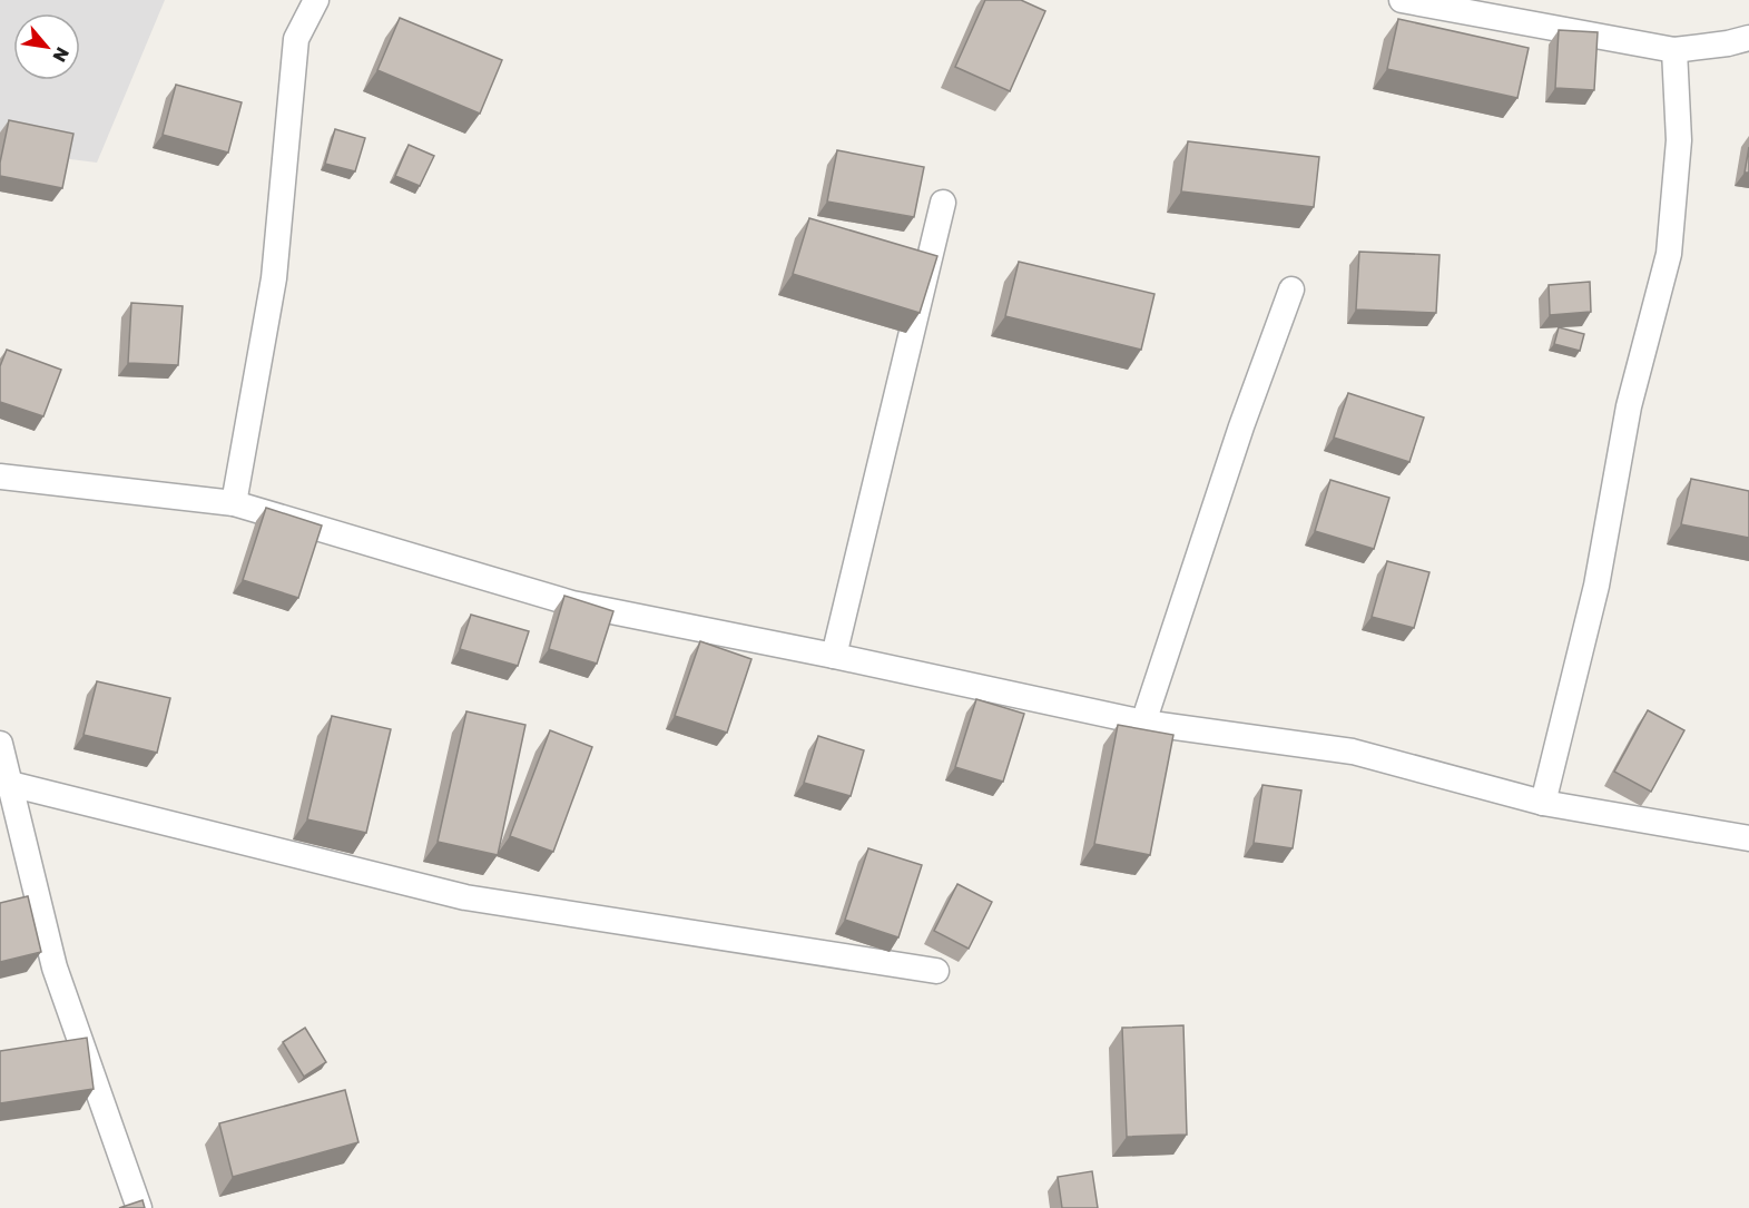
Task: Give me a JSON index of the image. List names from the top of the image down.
{
  "north": "bottom right"
}
